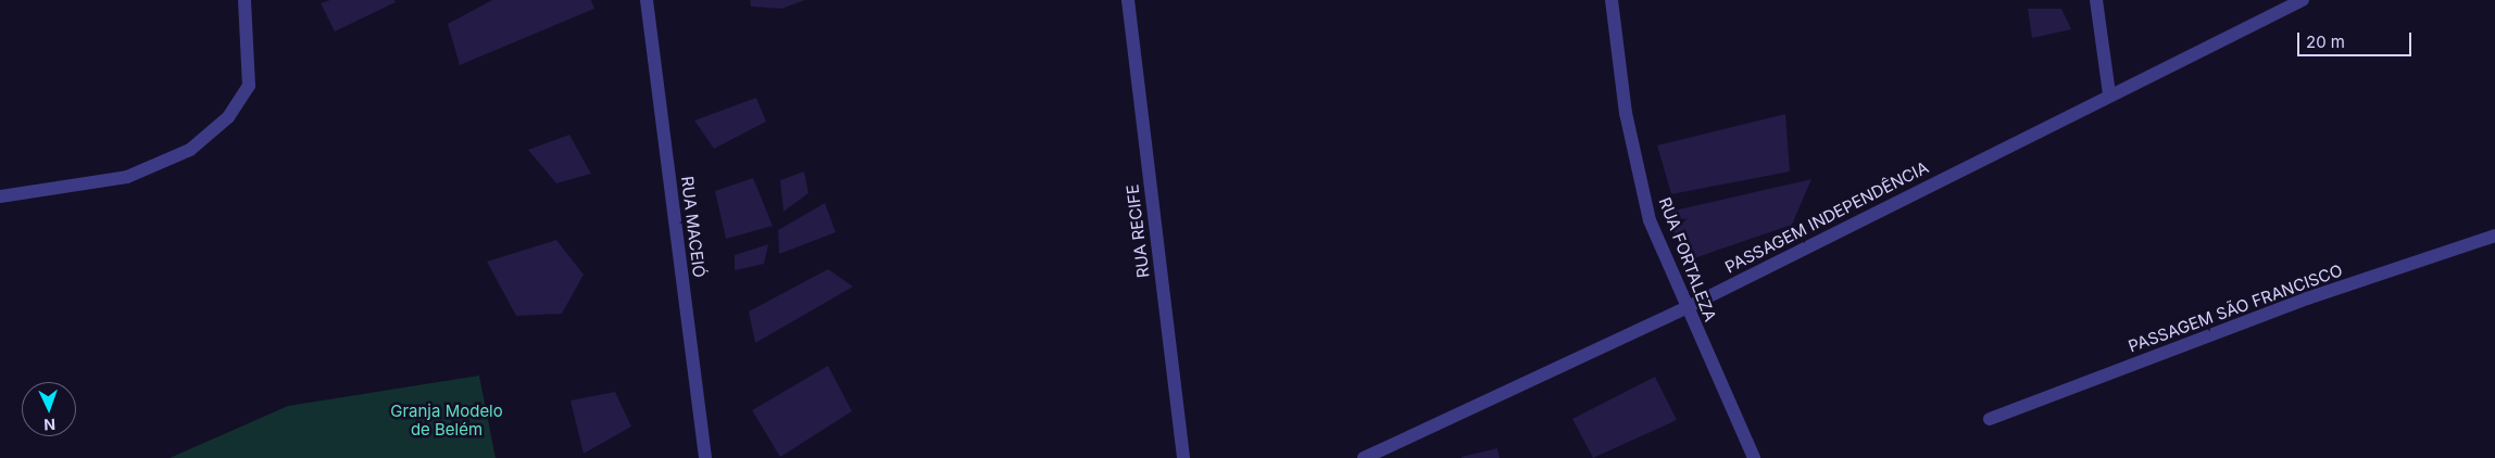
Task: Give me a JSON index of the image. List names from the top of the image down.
{
  "streets": {
    "street": [
      "PASSAGEM INDEPENDÊNCIA",
      "RUA MACEIÓ",
      "RUA RECIFE",
      "RUA FORTALEZA",
      "PASSAGEM SÃO FRANCISCO"
    ]
  },
  "crossings": [
    ["PASSAGEM INDEPENDÊNCIA", "RUA FORTALEZA"]
  ],
  "parks": ["Granja Modelo de Belém"],
  "scale_bar": "20 m",
  "north": "bottom"
}
